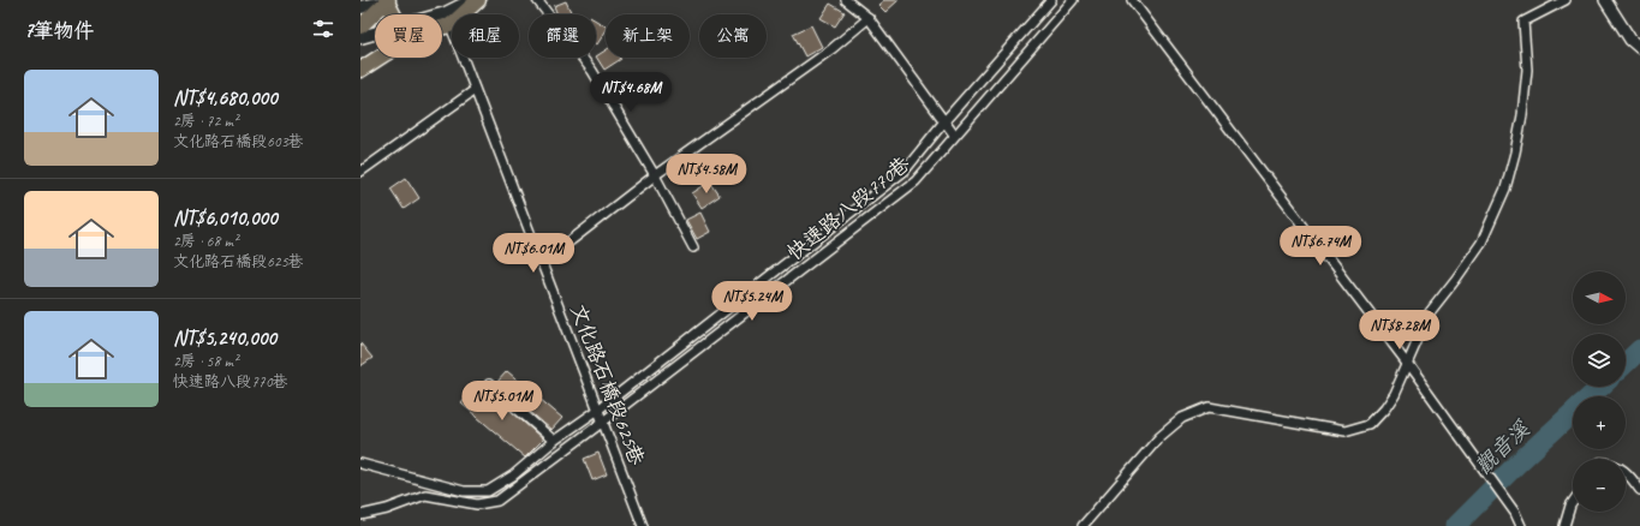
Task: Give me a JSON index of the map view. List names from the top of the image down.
{
  "streets": {
    "street": ["快速路八段770巷", "文化路石橋段625巷"]
  },
  "crossings": [
    ["快速路八段770巷", "文化路石橋段625巷"]
  ],
  "water": ["觀音溪"],
  "north": "right",
  "page": {
    "heading": "7筆物件",
    "chip": [
      "買屋",
      "租屋",
      "篩選",
      "新上架",
      "公寓"
    ],
    "list": [
      {
        "name": "NT$4,680,000",
        "note": "2房 · 72 m² · 文化路石橋段603巷"
      },
      {
        "name": "NT$6,010,000",
        "note": "2房 · 68 m² · 文化路石橋段625巷"
      },
      {
        "name": "NT$5,240,000",
        "note": "2房 · 58 m² · 快速路八段770巷"
      }
    ],
    "price": [
      "NT$4.68M",
      "NT$4.58M",
      "NT$6.74M",
      "NT$6.01M",
      "NT$5.24M",
      "NT$8.28M",
      "NT$5.01M"
    ],
    "map_buttons": ["+", "−"]
  }
}
